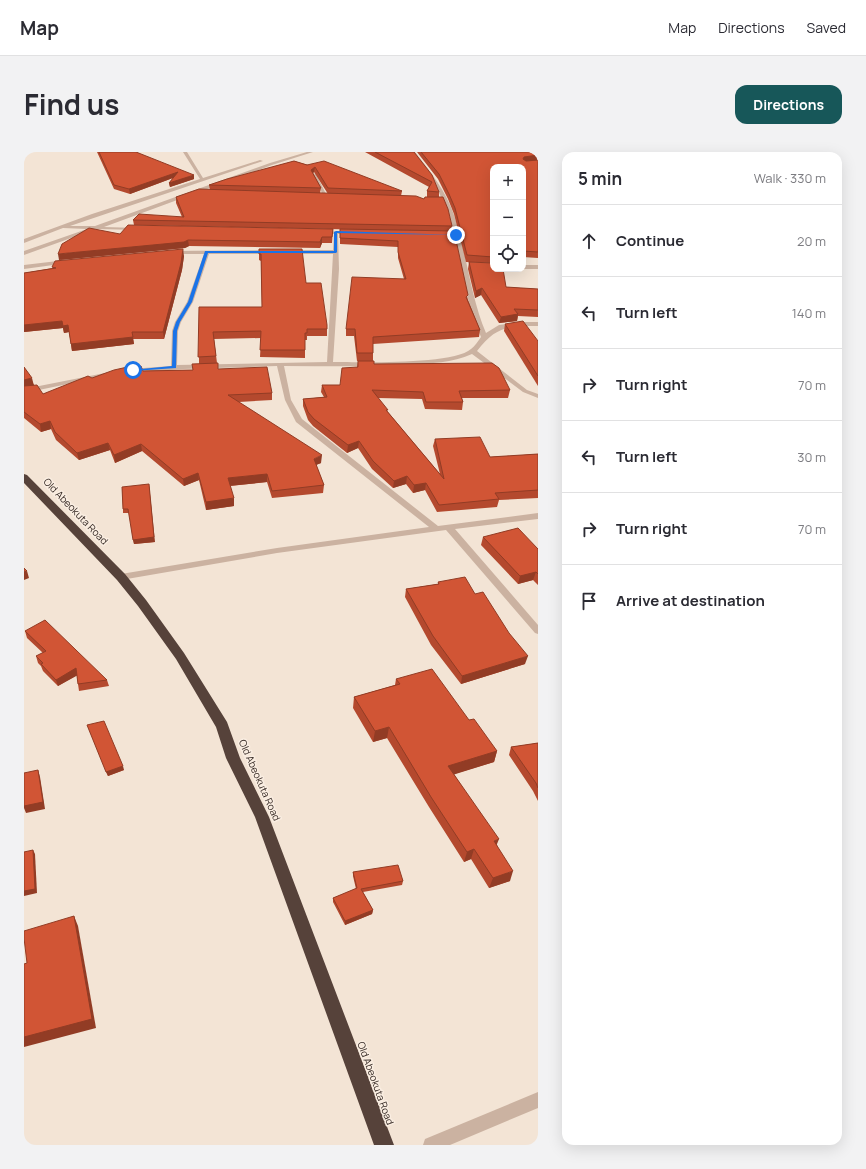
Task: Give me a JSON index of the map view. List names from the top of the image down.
{
  "streets": {
    "highway": ["Old Abeokuta Road"]
  },
  "page": {
    "header": "Map",
    "nav": ["Map", "Directions", "Saved"],
    "title": "Find us",
    "buttons": "Directions",
    "heading": ["5 min", "Walk · 330 m"],
    "map_buttons": ["+", "−"],
    "list": [
      ["Continue", "20 m"],
      ["Turn left", "140 m"],
      ["Turn right", "70 m"],
      ["Turn left", "30 m"],
      ["Turn right", "70 m"],
      "Arrive at destination"
    ]
  }
}
